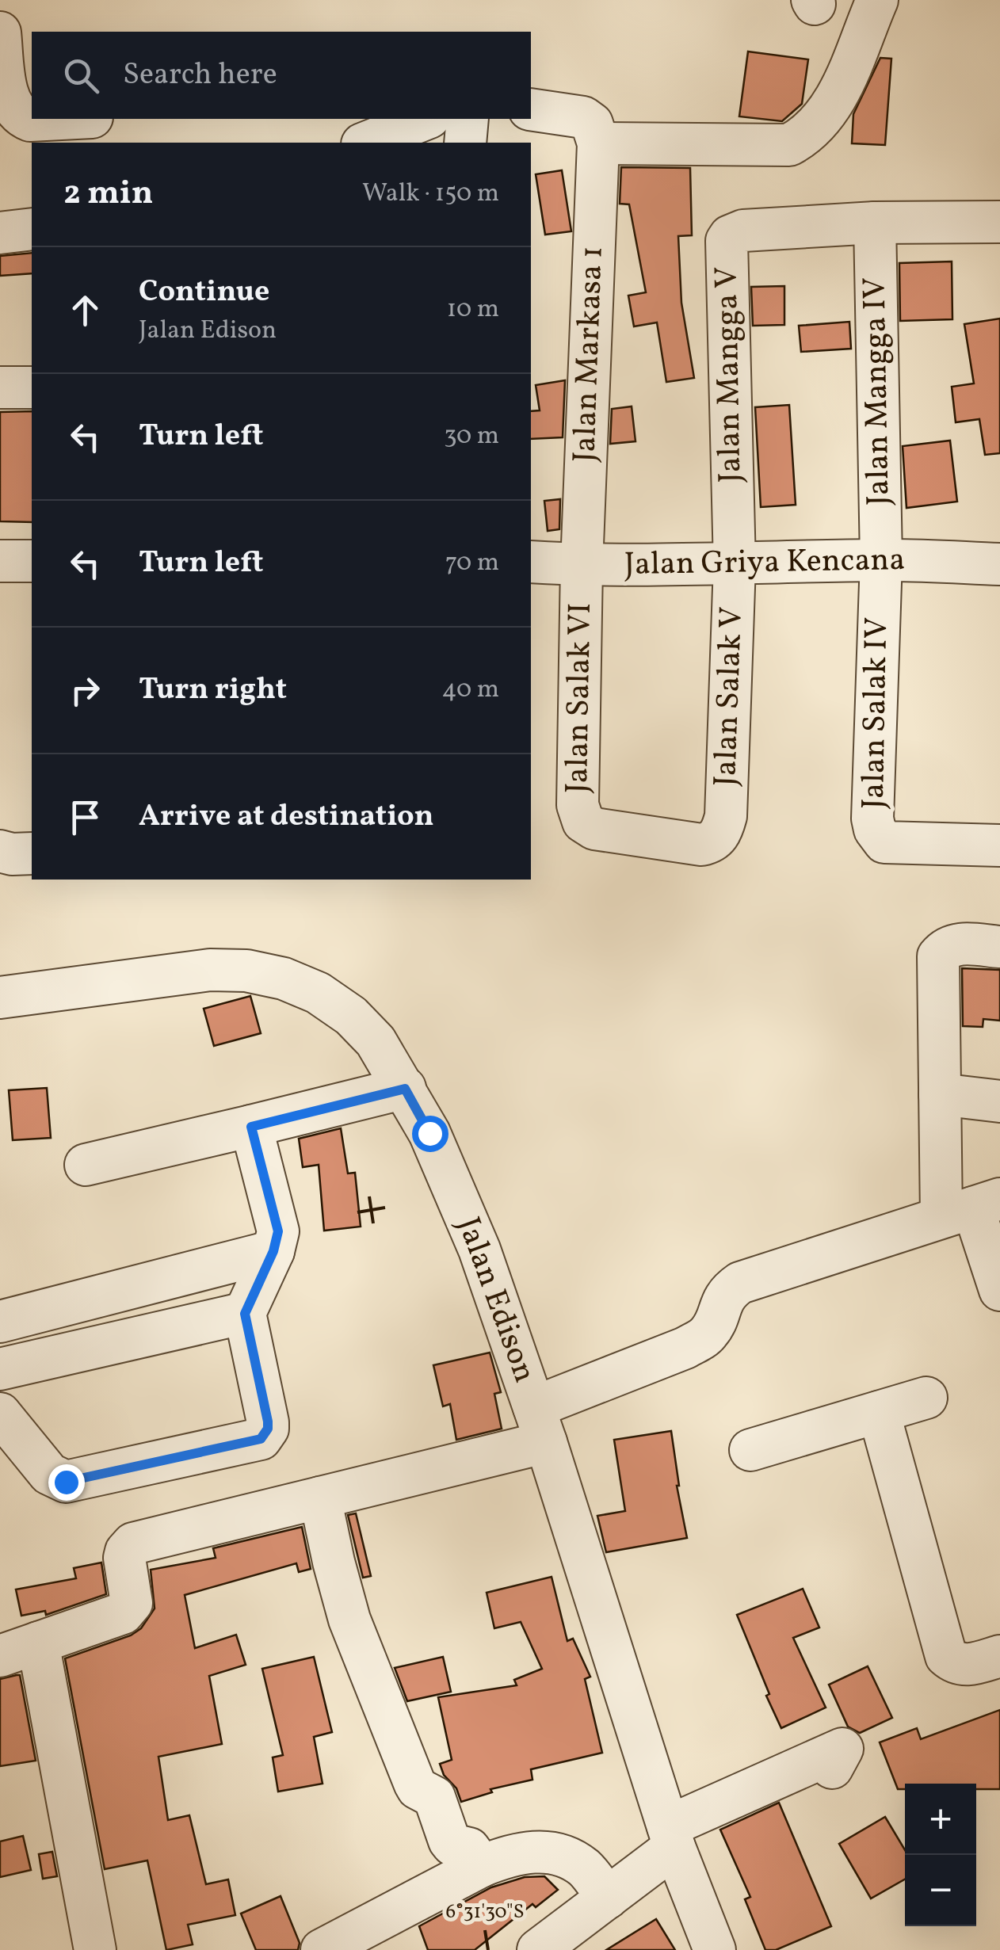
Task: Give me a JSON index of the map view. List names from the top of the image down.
{
  "streets": {
    "street": [
      "Jalan Markasa 1",
      "Jalan Mangga V",
      "Jalan Mangga IV",
      "Jalan Griya Kencana",
      "Jalan Salak V",
      "Jalan Salak VI",
      "Jalan Salak IV",
      "Jalan Edison"
    ]
  },
  "crossings": [
    ["Jalan Markasa 1", "Jalan Griya Kencana"],
    ["Jalan Markasa 1", "Jalan Salak VI"],
    ["Jalan Mangga V", "Jalan Mangga IV"],
    ["Jalan Mangga V", "Jalan Griya Kencana"],
    ["Jalan Mangga V", "Jalan Salak V"],
    ["Jalan Mangga IV", "Jalan Griya Kencana"],
    ["Jalan Mangga IV", "Jalan Salak IV"],
    ["Jalan Griya Kencana", "Jalan Salak V"],
    ["Jalan Griya Kencana", "Jalan Salak VI"],
    ["Jalan Griya Kencana", "Jalan Salak IV"],
    ["Jalan Salak V", "Jalan Salak VI"]
  ],
  "page": {
    "search": "Search here",
    "heading": ["2 min", "Walk · 150 m"],
    "list": [
      ["Continue", "Jalan Edison", "10 m"],
      ["Turn left", "30 m"],
      ["Turn left", "70 m"],
      ["Turn right", "40 m"],
      "Arrive at destination"
    ],
    "map_buttons": ["+", "−"]
  },
  "coordinates": ["6°31'30\"S"]
}
